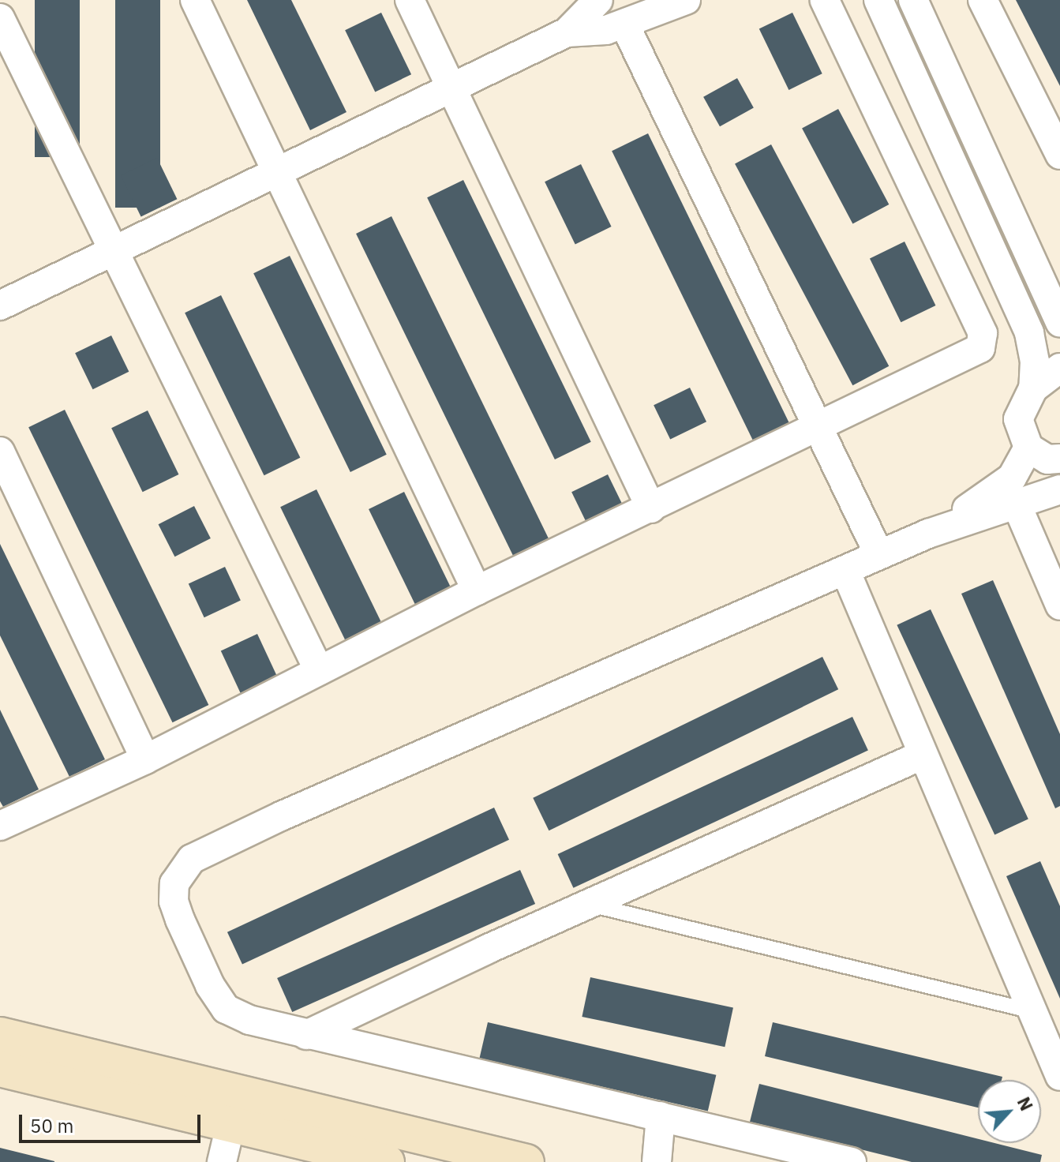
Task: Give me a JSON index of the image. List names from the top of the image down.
{
  "scale_bar": "50 m",
  "north": "top right"
}
